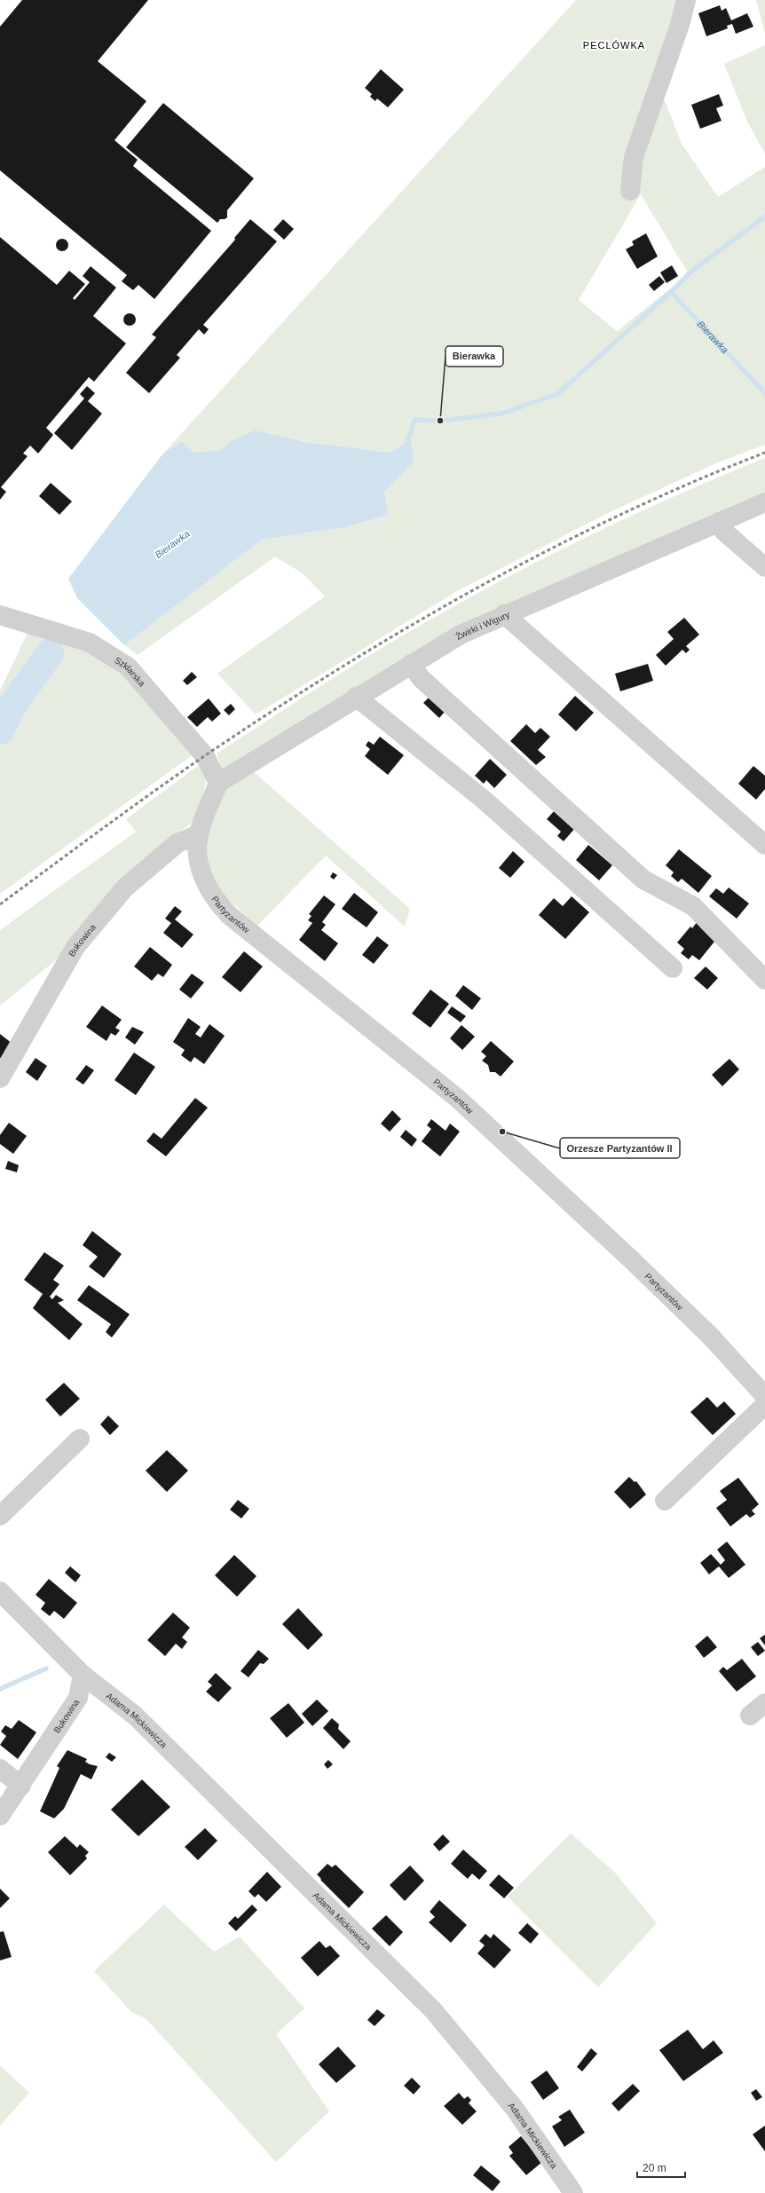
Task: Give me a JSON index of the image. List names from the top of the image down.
{
  "streets": {
    "street": [
      "Żwirki i Wigury",
      "Szklarska",
      "Partyzantów",
      "Bukowina",
      "Adama Mickiewicza"
    ]
  },
  "crossings": [
    ["Żwirki i Wigury", "Szklarska"],
    ["Żwirki i Wigury", "Partyzantów"],
    ["Szklarska", "Partyzantów"],
    ["Partyzantów", "Bukowina"],
    ["Bukowina", "Adama Mickiewicza"]
  ],
  "districts": ["PECLÓWKA"],
  "water": ["Bierawka"],
  "places": ["Bierawka", "Orzesze Partyzantów II"],
  "scale_bar": "20 m"
}
